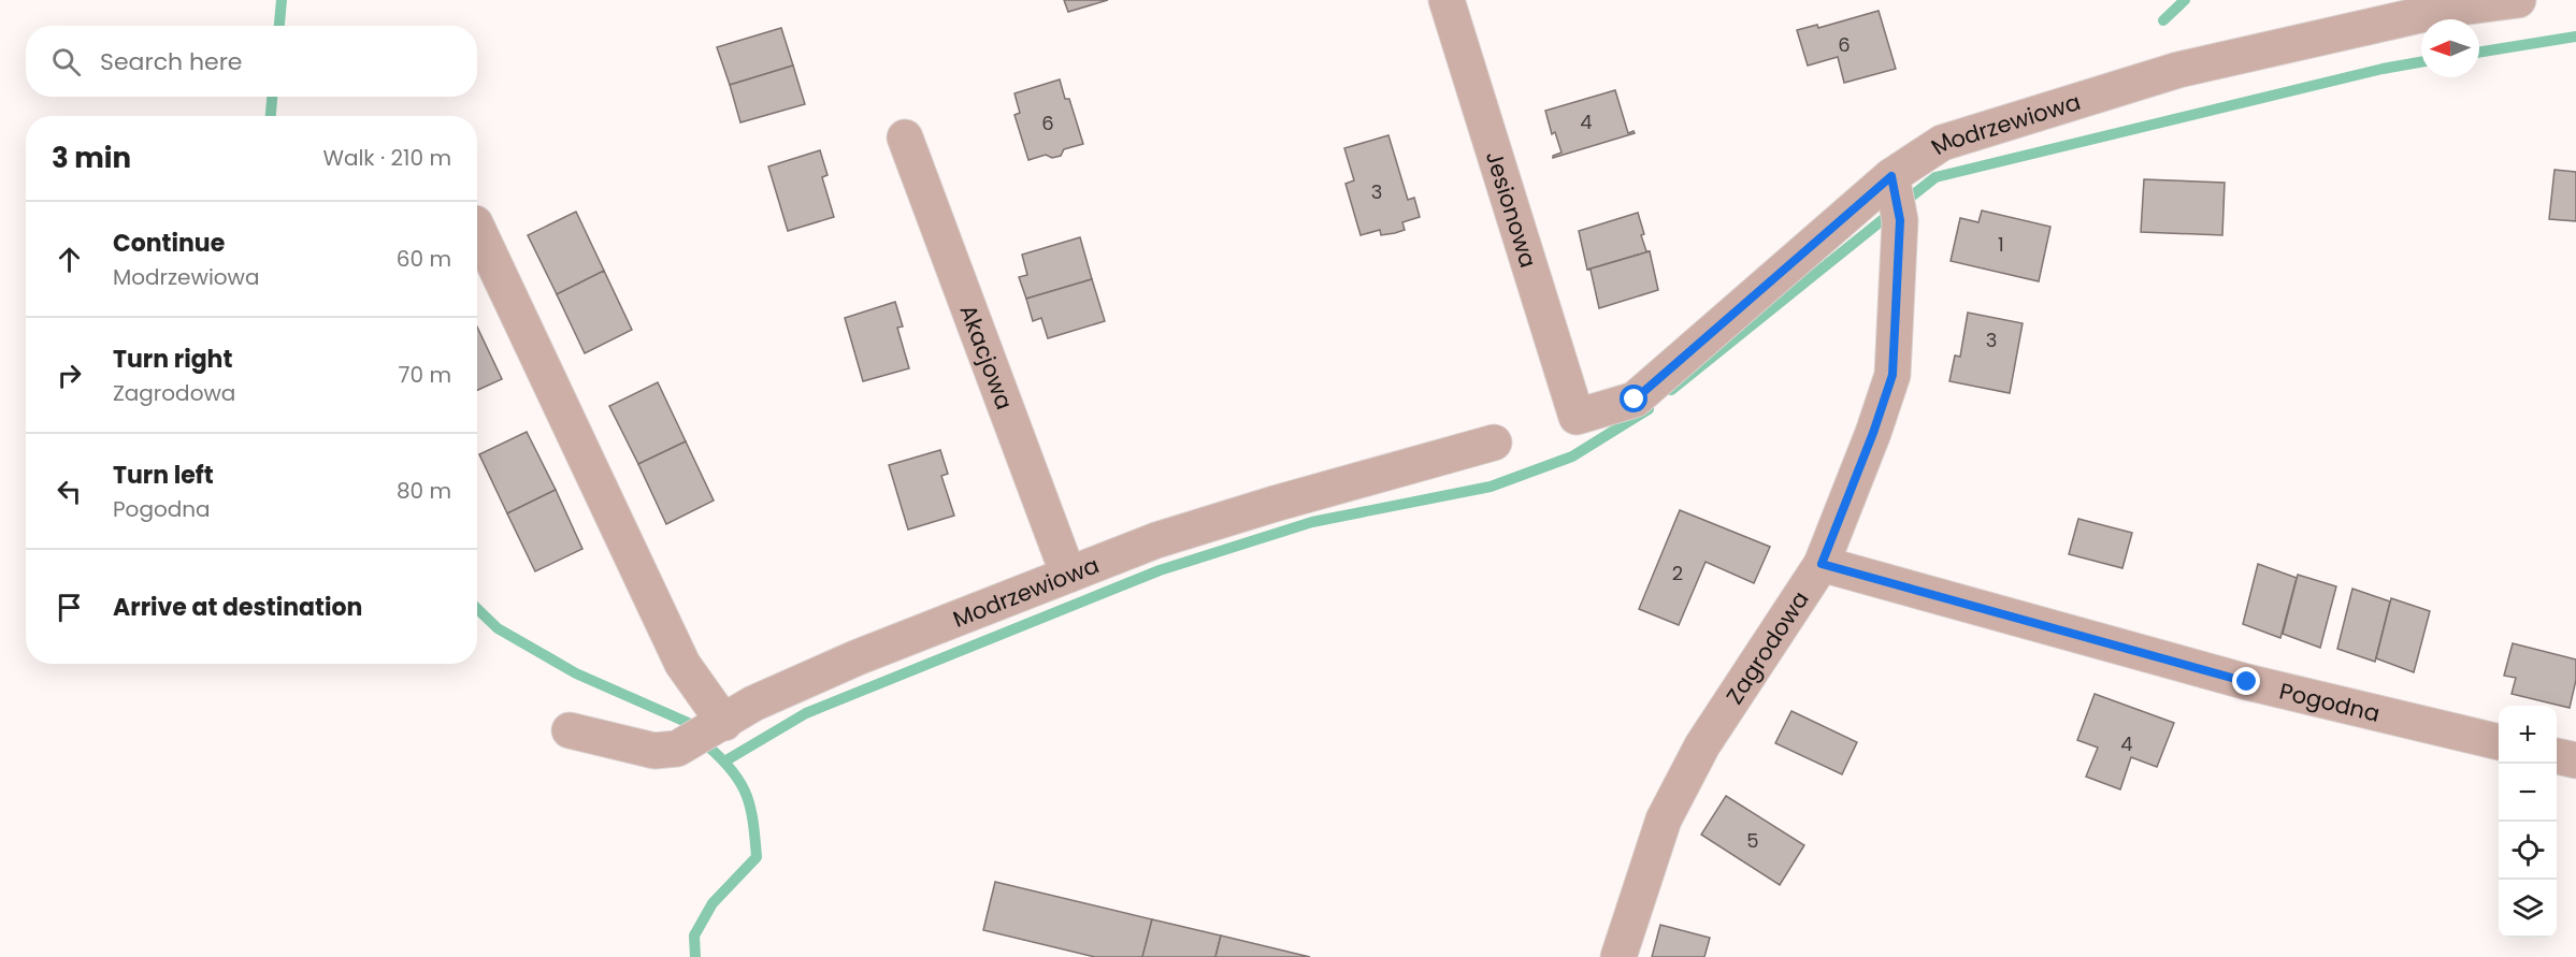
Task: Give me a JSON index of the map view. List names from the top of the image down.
{
  "streets": {
    "street": [
      "Modrzewiowa",
      "Jesionowa",
      "Akacjowa",
      "Zagrodowa",
      "Pogodna"
    ]
  },
  "crossings": [
    ["Modrzewiowa", "Jesionowa"],
    ["Modrzewiowa", "Akacjowa"],
    ["Modrzewiowa", "Zagrodowa"],
    ["Zagrodowa", "Pogodna"]
  ],
  "house_numbers": [
    "6",
    "4",
    "6",
    "3",
    "1",
    "3",
    "2",
    "4",
    "5"
  ],
  "north": "left",
  "page": {
    "search": "Search here",
    "heading": ["3 min", "Walk · 210 m"],
    "list": [
      ["Continue", "Modrzewiowa", "60 m"],
      ["Turn right", "Zagrodowa", "70 m"],
      ["Turn left", "Pogodna", "80 m"],
      "Arrive at destination"
    ],
    "map_buttons": ["+", "−"]
  }
}
